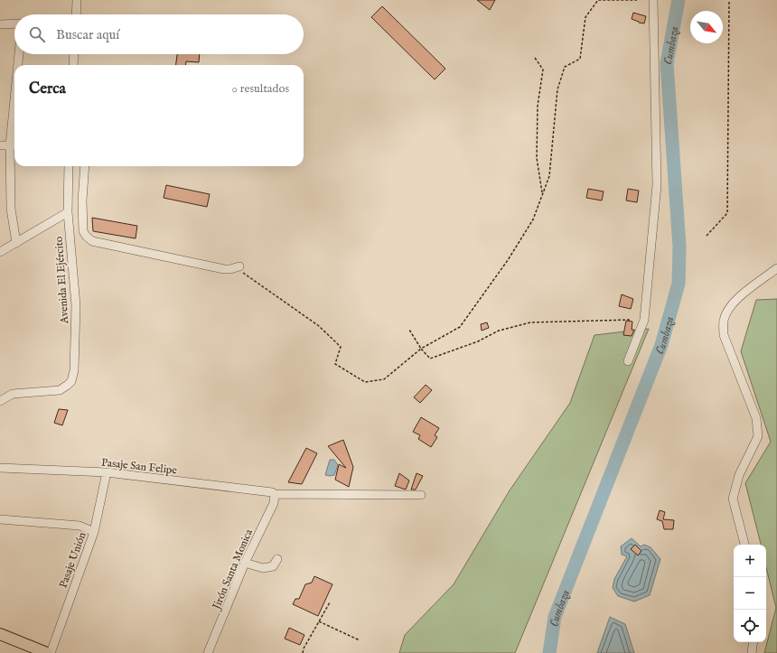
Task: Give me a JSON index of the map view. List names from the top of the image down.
{
  "streets": {
    "street": [
      "Avenida El Ejército",
      "Pasaje San Felipe",
      "Pasaje Unión",
      "Jirón Santa Monica"
    ]
  },
  "crossings": [
    ["Pasaje San Felipe", "Pasaje Unión"],
    ["Pasaje San Felipe", "Jirón Santa Monica"]
  ],
  "water": ["Cumbaza"],
  "north": "bottom right",
  "page": {
    "search": "Buscar aquí",
    "heading": ["Cerca", "0 resultados"],
    "map_buttons": ["+", "−"]
  }
}
